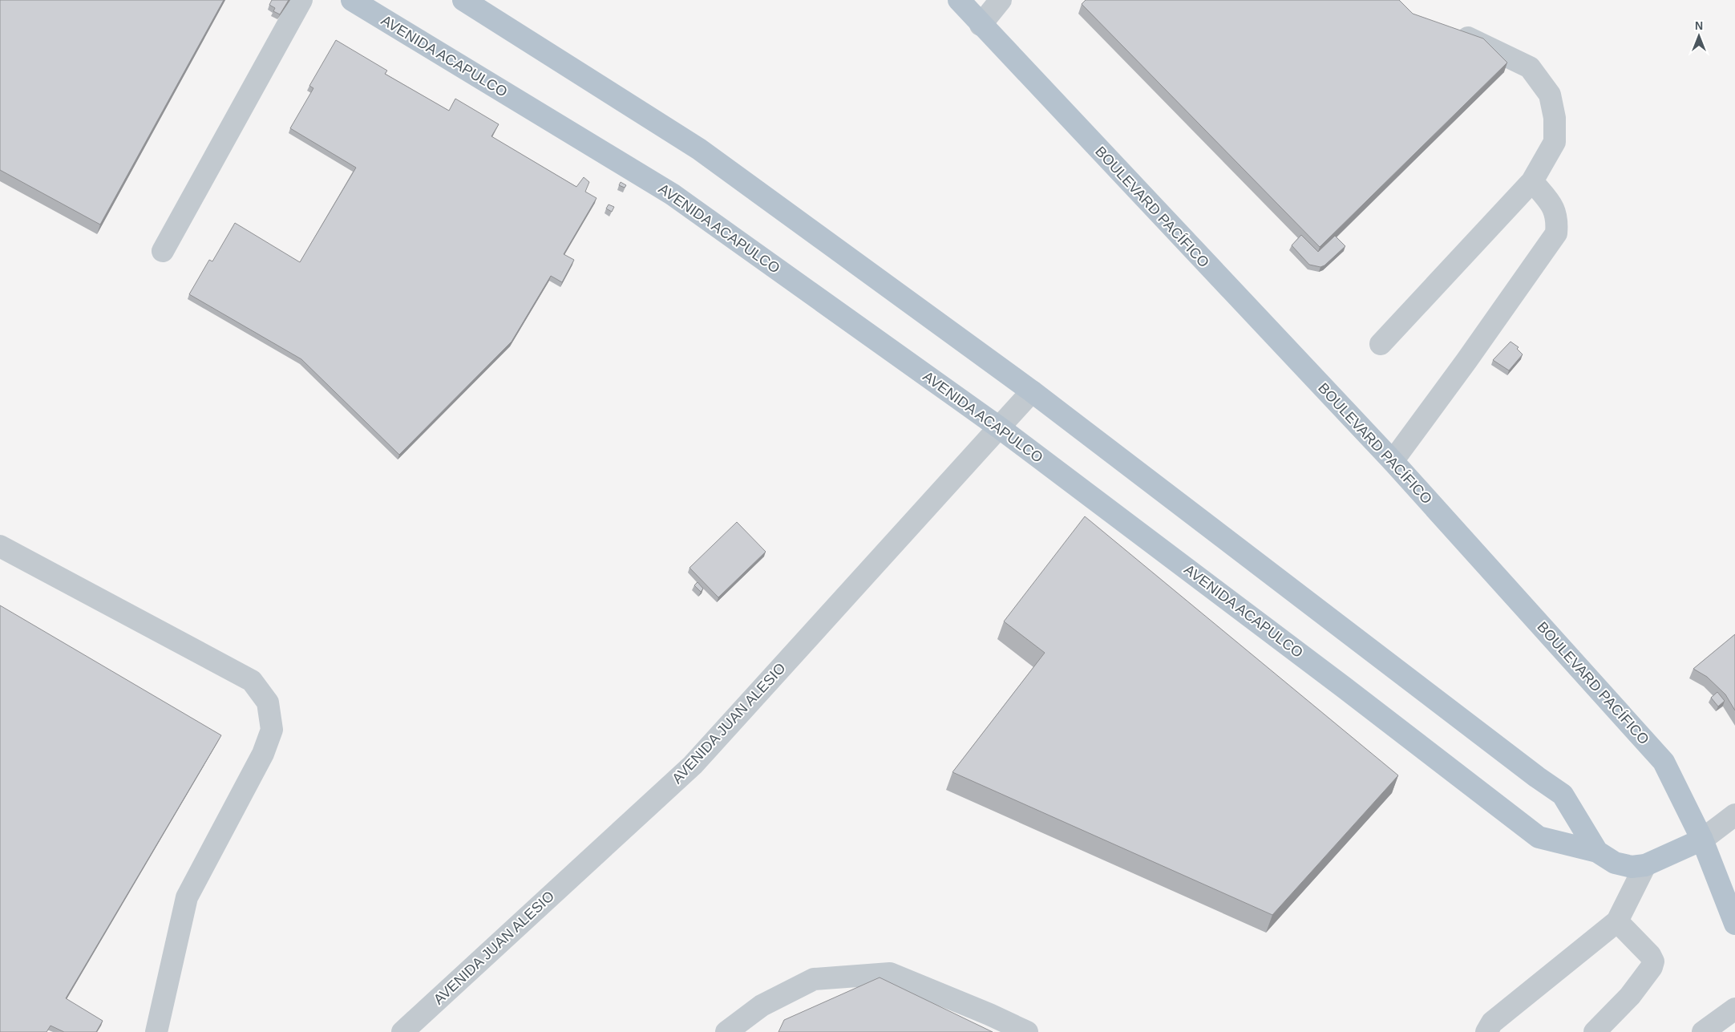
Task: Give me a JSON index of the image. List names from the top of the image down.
{
  "streets": {
    "main road": ["AVENIDA ACAPULCO", "BOULEVARD PACÍFICO"],
    "street": ["AVENIDA JUAN ALESIO"]
  },
  "crossings": [
    ["AVENIDA ACAPULCO", "BOULEVARD PACÍFICO"],
    ["AVENIDA ACAPULCO", "AVENIDA JUAN ALESIO"]
  ],
  "north": "top"
}
